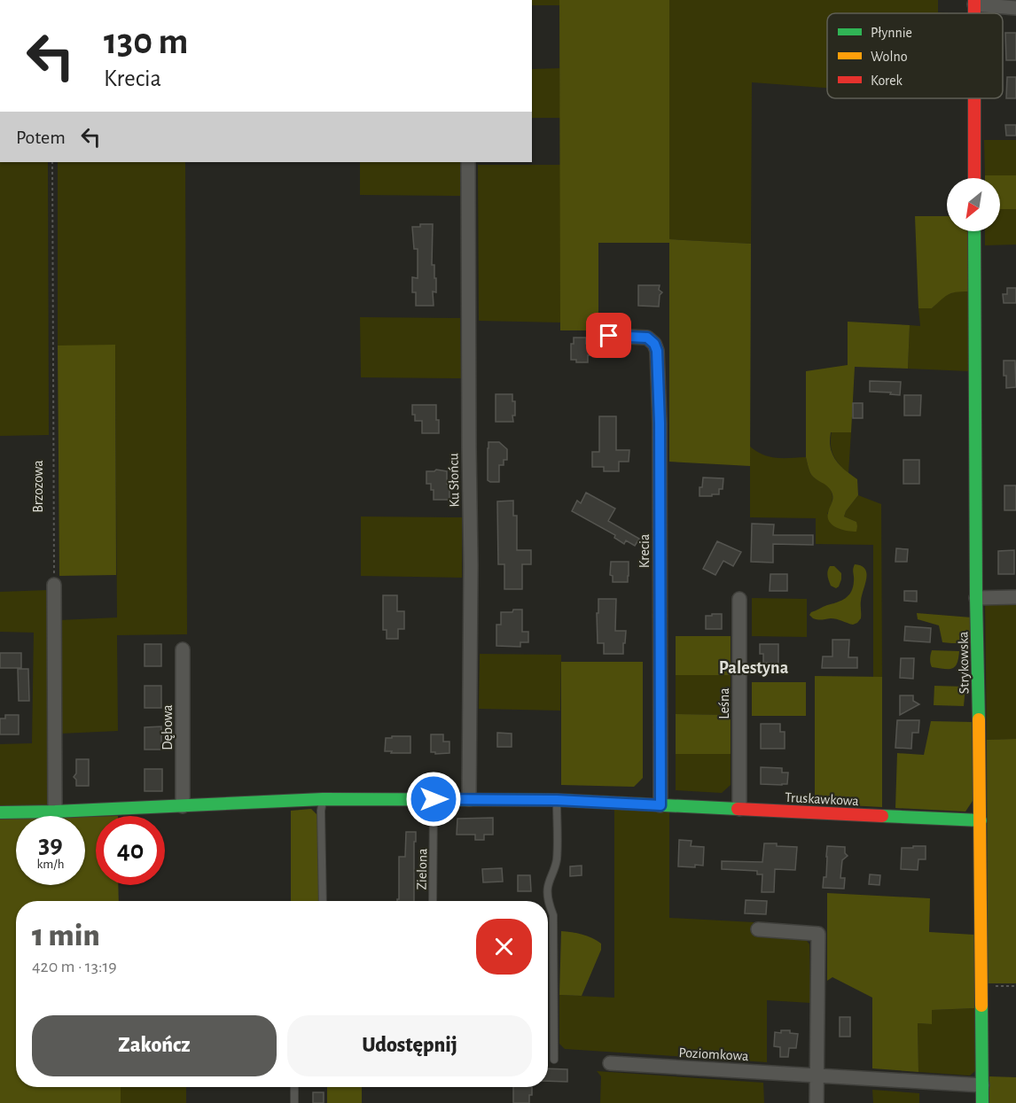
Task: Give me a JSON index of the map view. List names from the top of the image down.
{
  "streets": {
    "street": [
      "Ku Słońcu",
      "Krecia",
      "Strykowska",
      "Leśna",
      "Dębowa",
      "Truskawkowa",
      "Poziomkowa"
    ],
    "lane": ["Zielona"],
    "path": ["Brzozowa"]
  },
  "crossings": [
    ["Ku Słońcu", "Truskawkowa"],
    ["Krecia", "Truskawkowa"],
    ["Strykowska", "Truskawkowa"],
    ["Strykowska", "Poziomkowa"],
    ["Leśna", "Truskawkowa"],
    ["Dębowa", "Truskawkowa"],
    ["Truskawkowa", "Zielona"]
  ],
  "districts": ["Palestyna"],
  "legend": ["Płynnie", "Wolno", "Korek"],
  "north": "bottom left",
  "page": {
    "turn": ["130 m", "Krecia"],
    "then": "Potem",
    "speed": "39 km/h",
    "limit": "40",
    "heading": ["1 min", "420 m · 13:19"],
    "buttons": ["Zakończ", "Udostępnij"]
  }
}
